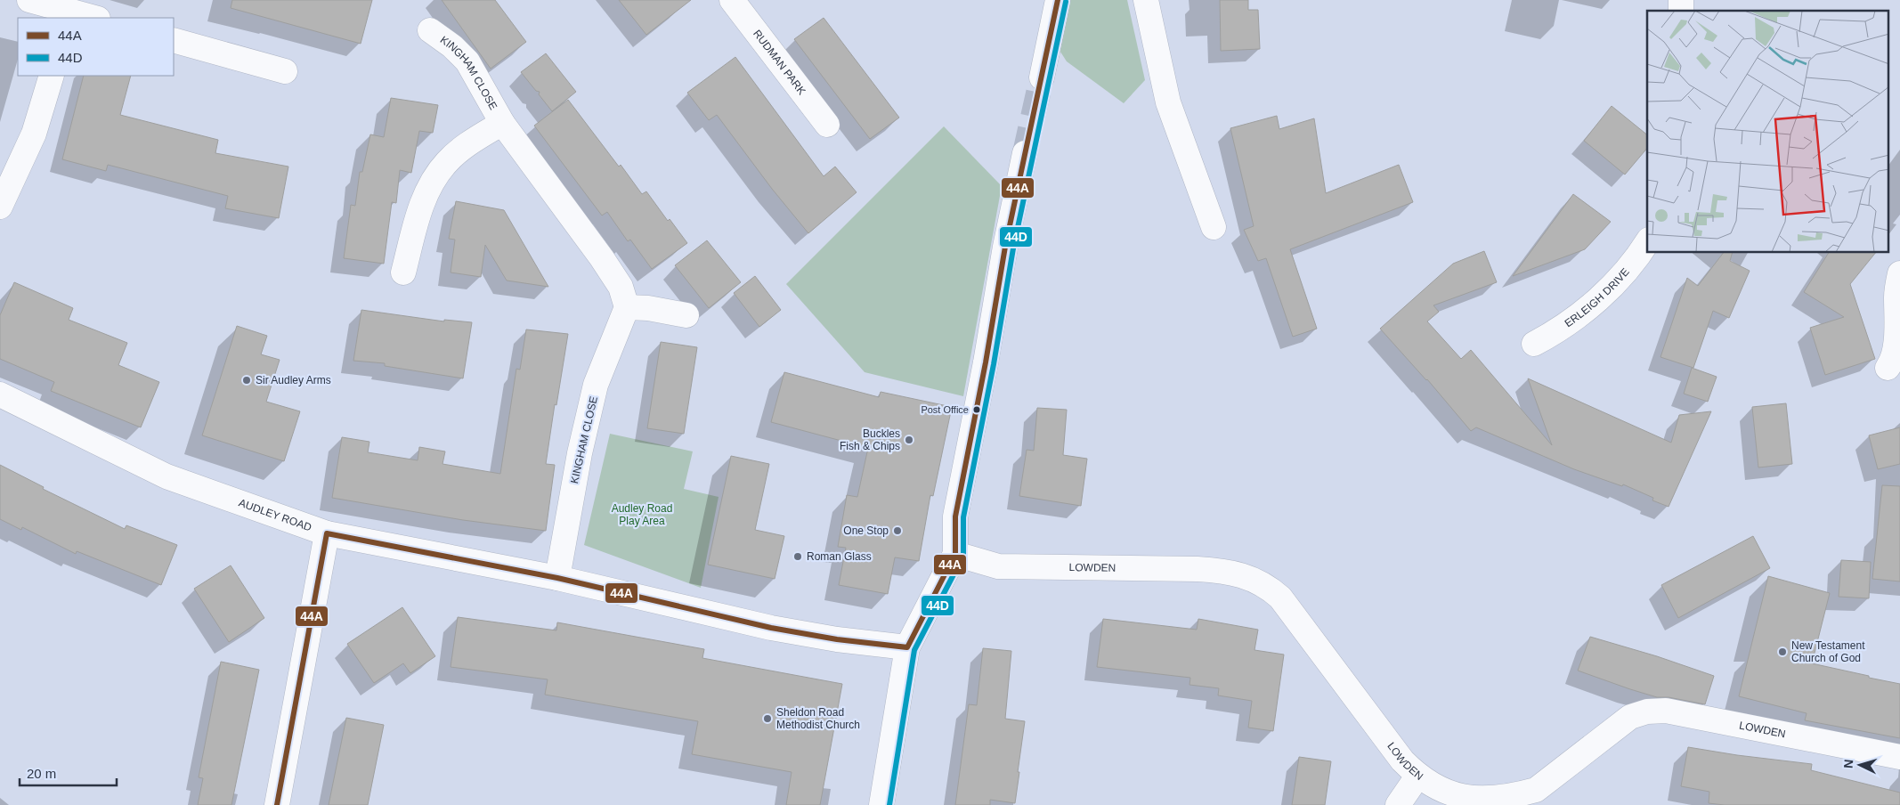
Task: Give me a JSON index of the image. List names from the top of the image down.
{
  "streets": {
    "street": [
      "RUDMAN PARK",
      "KINGHAM CLOSE",
      "ERLEIGH DRIVE",
      "AUDLEY ROAD",
      "LOWDEN"
    ]
  },
  "crossings": [
    ["KINGHAM CLOSE", "AUDLEY ROAD"]
  ],
  "parks": ["Audley Road Play Area"],
  "places": [
    "Sir Audley Arms",
    "Post Office",
    "Buckles Fish & Chips",
    "One Stop",
    "Roman Glass",
    "New Testament Church of God",
    "Sheldon Road Methodist Church"
  ],
  "lines": ["transit line 44A", "transit line 44D"],
  "legend": ["44A", "44D"],
  "scale_bar": "20 m",
  "north": "left"
}
